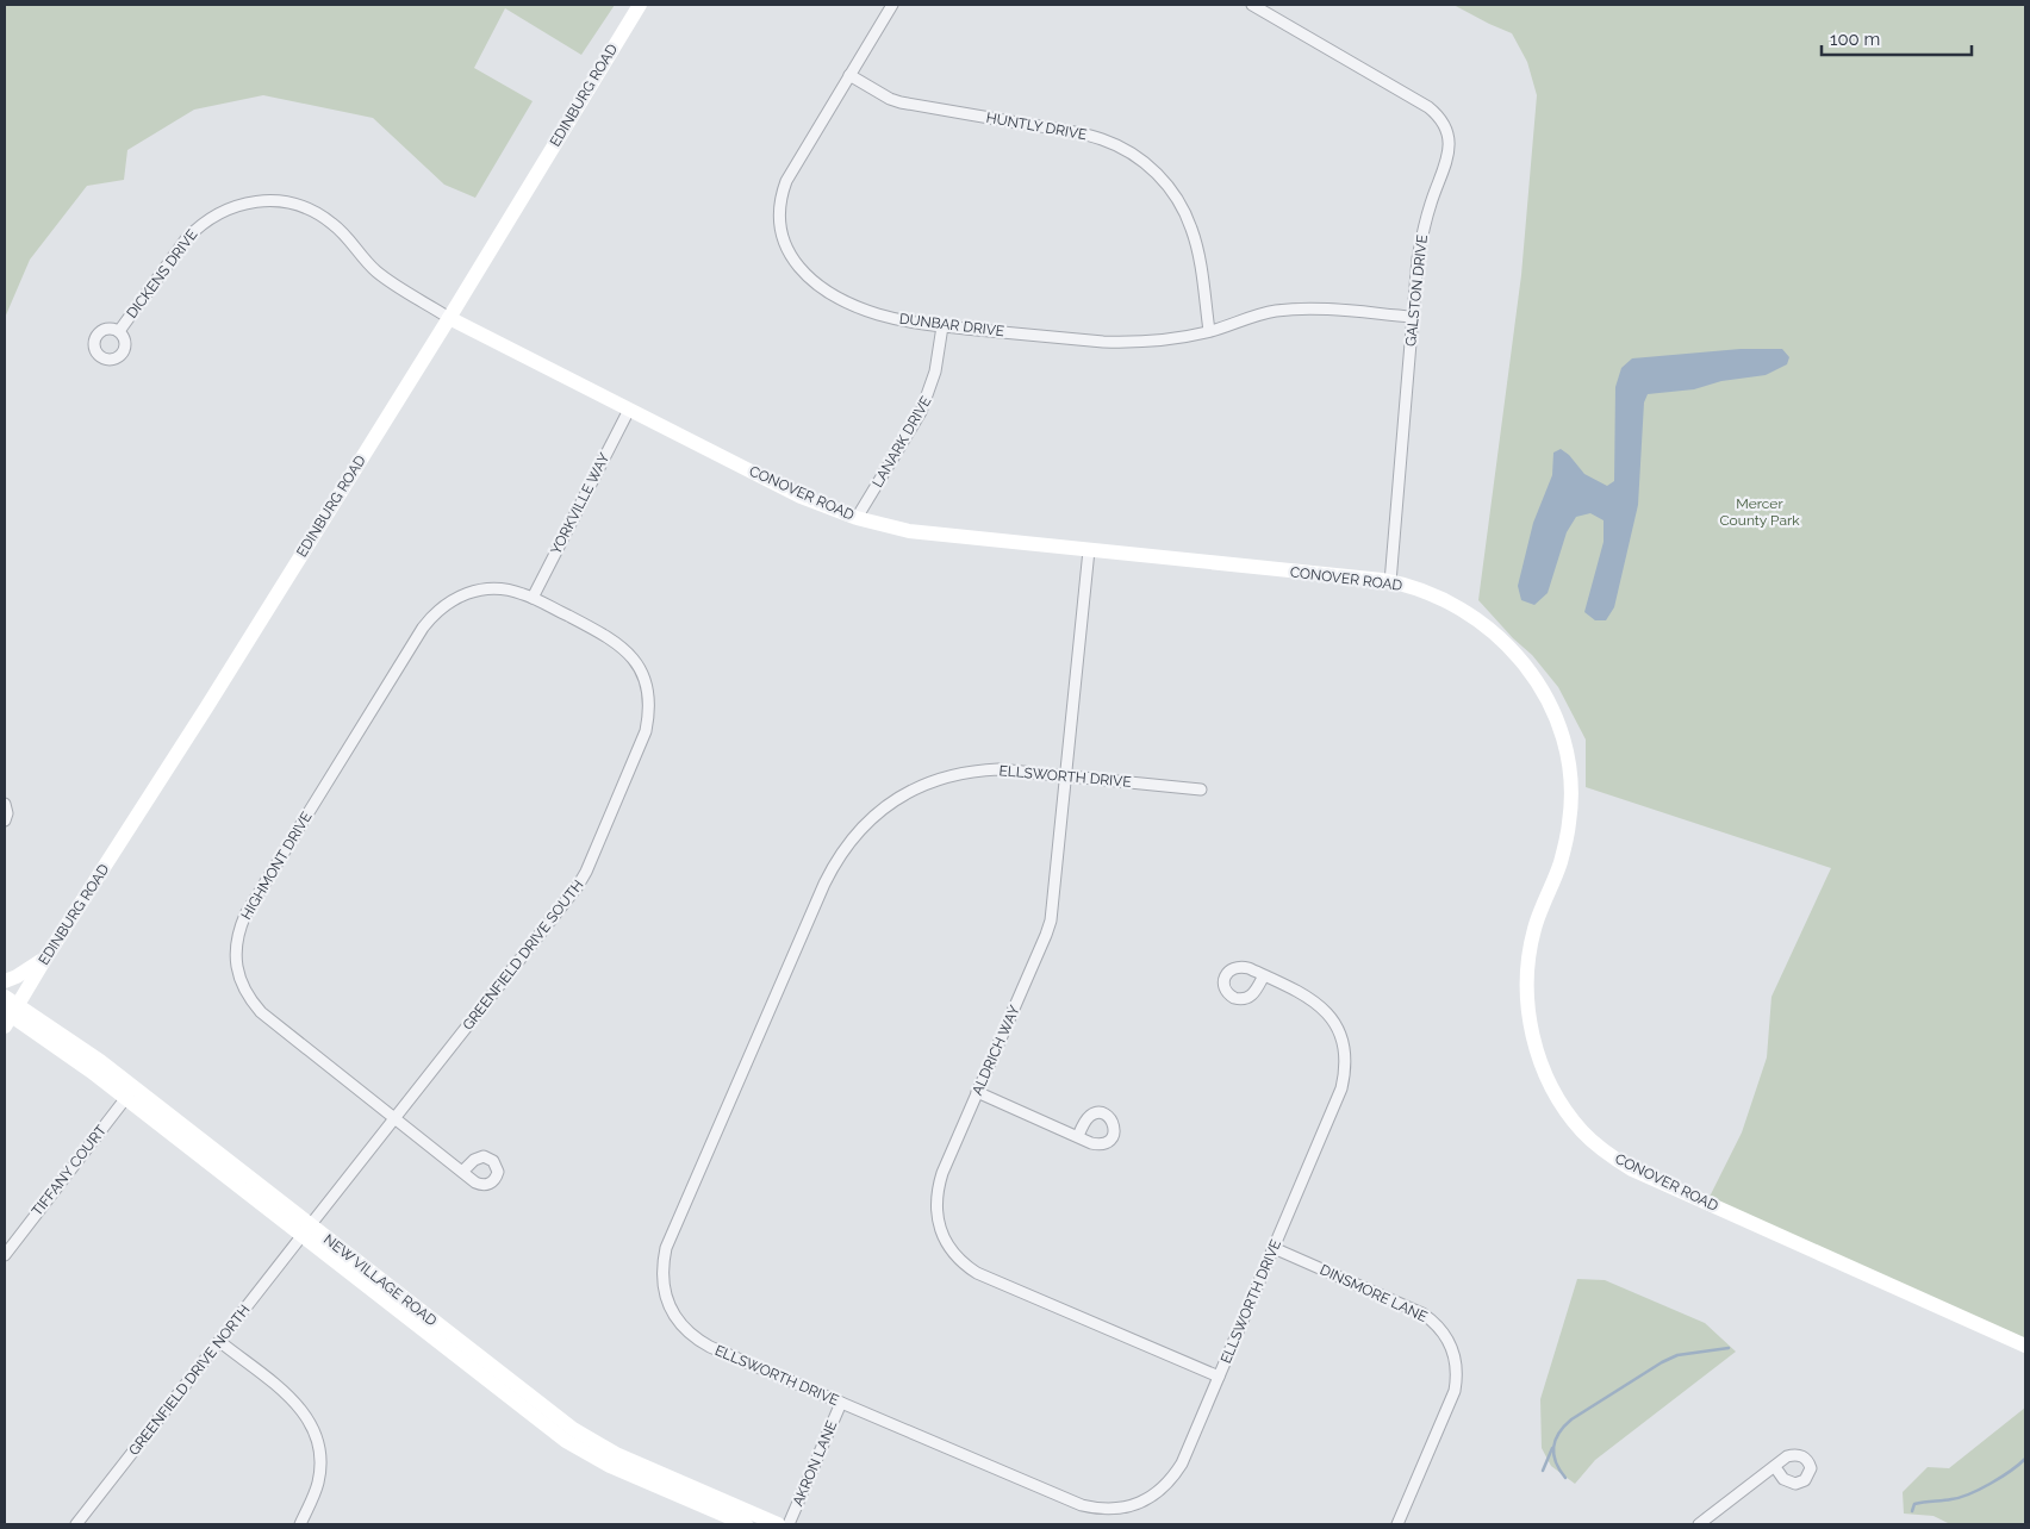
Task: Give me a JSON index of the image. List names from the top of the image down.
{
  "streets": {
    "main road": ["EDINBURG ROAD", "CONOVER ROAD", "NEW VILLAGE ROAD"],
    "street": [
      "HUNTLY DRIVE",
      "DICKENS DRIVE",
      "GALSTON DRIVE",
      "DUNBAR DRIVE",
      "LANARK DRIVE",
      "YORKVILLE WAY",
      "ELLSWORTH DRIVE",
      "HIGHMONT DRIVE",
      "GREENFIELD DRIVE SOUTH",
      "ALDRICH WAY",
      "TIFFANY COURT",
      "DINSMORE LANE",
      "GREENFIELD DRIVE NORTH",
      "AKRON LANE"
    ]
  },
  "crossings": [
    ["EDINBURG ROAD", "DICKENS DRIVE"],
    ["EDINBURG ROAD", "CONOVER ROAD"],
    ["EDINBURG ROAD", "NEW VILLAGE ROAD"],
    ["HUNTLY DRIVE", "DUNBAR DRIVE"],
    ["DICKENS DRIVE", "CONOVER ROAD"],
    ["GALSTON DRIVE", "DUNBAR DRIVE"],
    ["GALSTON DRIVE", "CONOVER ROAD"],
    ["DUNBAR DRIVE", "LANARK DRIVE"],
    ["LANARK DRIVE", "CONOVER ROAD"],
    ["CONOVER ROAD", "YORKVILLE WAY"],
    ["CONOVER ROAD", "ALDRICH WAY"],
    ["YORKVILLE WAY", "GREENFIELD DRIVE SOUTH"],
    ["ELLSWORTH DRIVE", "ALDRICH WAY"],
    ["ELLSWORTH DRIVE", "DINSMORE LANE"],
    ["ELLSWORTH DRIVE", "AKRON LANE"],
    ["HIGHMONT DRIVE", "GREENFIELD DRIVE SOUTH"],
    ["GREENFIELD DRIVE SOUTH", "NEW VILLAGE ROAD"],
    ["GREENFIELD DRIVE SOUTH", "GREENFIELD DRIVE NORTH"],
    ["TIFFANY COURT", "NEW VILLAGE ROAD"],
    ["NEW VILLAGE ROAD", "GREENFIELD DRIVE NORTH"]
  ],
  "parks": ["Mercer County Park"],
  "scale_bar": "100 m"
}
